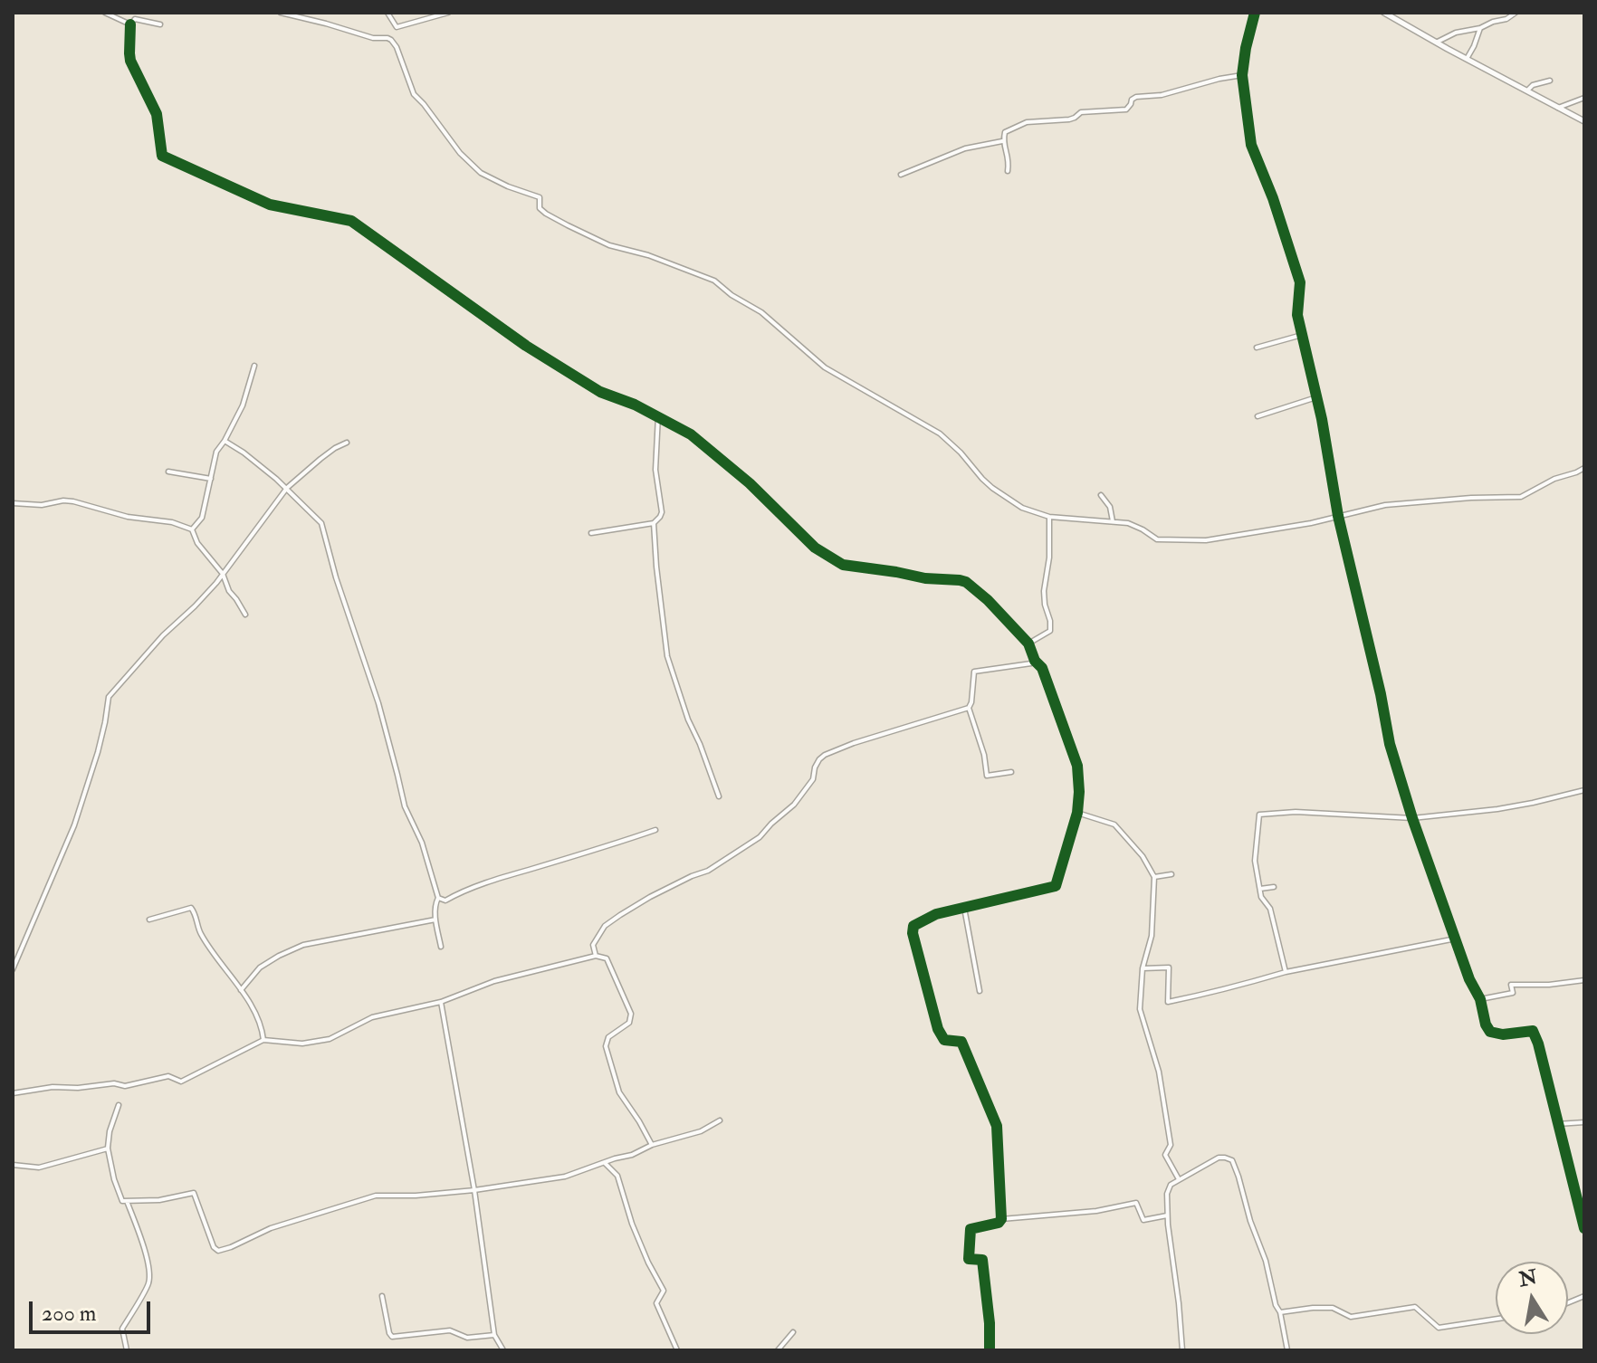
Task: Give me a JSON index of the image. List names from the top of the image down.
{
  "scale_bar": "200 m",
  "north": "top"
}
